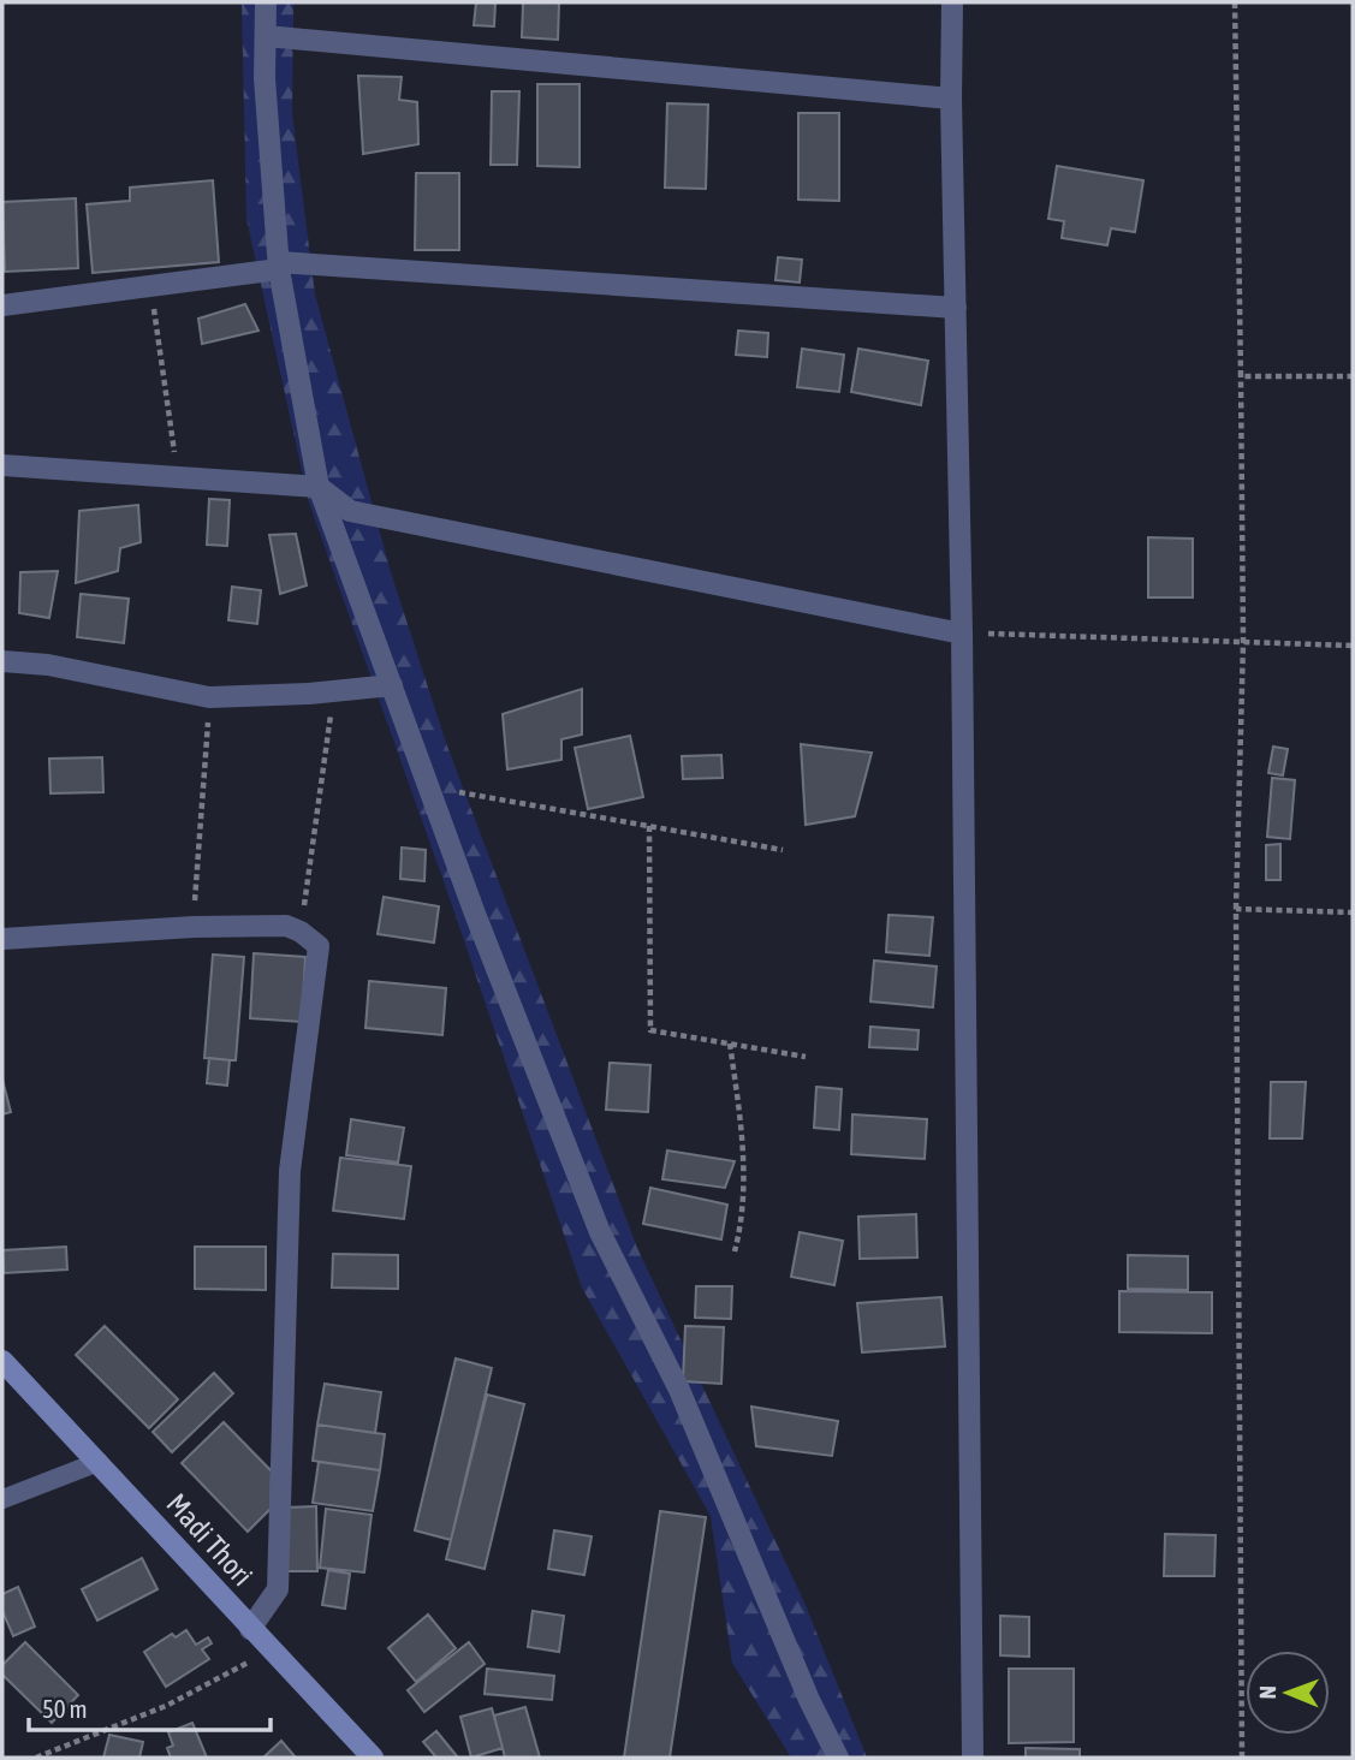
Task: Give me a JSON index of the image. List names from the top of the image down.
{
  "streets": {
    "main road": ["Madi Thori"]
  },
  "scale_bar": "50 m",
  "north": "left"
}
